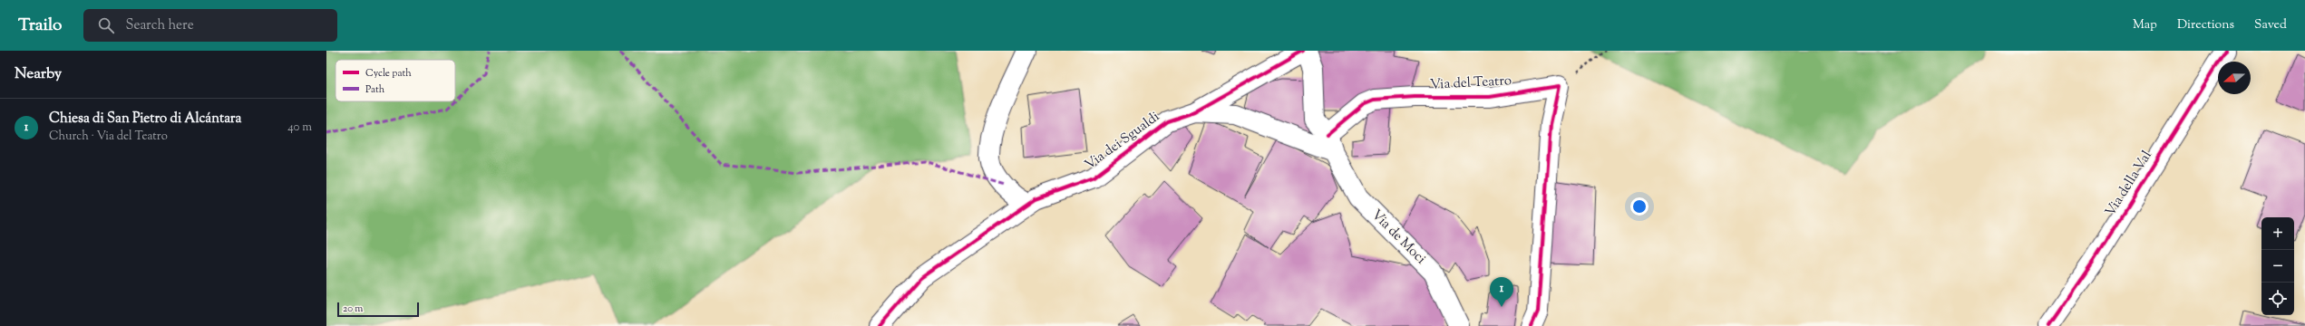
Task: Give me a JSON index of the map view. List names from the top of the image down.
{
  "streets": {
    "street": [
      "Via del Teatro",
      "Via dei Sgualdi",
      "Via della Val",
      "Via de Moci"
    ]
  },
  "crossings": [
    ["Via del Teatro", "Via dei Sgualdi"],
    ["Via del Teatro", "Via de Moci"],
    ["Via dei Sgualdi", "Via de Moci"]
  ],
  "legend": ["Cycle path", "Path"],
  "scale_bar": "20 m",
  "north": "left",
  "page": {
    "header": "Trailo",
    "search": "Search here",
    "nav": ["Map", "Directions", "Saved"],
    "heading": "Nearby",
    "list": [
      {
        "mark": "1",
        "name": "Chiesa di San Pietro di Alcántara",
        "note": "Church · Via del Teatro",
        "value": "40 m"
      }
    ],
    "map_buttons": ["+", "−"],
    "pins": "1",
    "scale": "20 m"
  }
}
